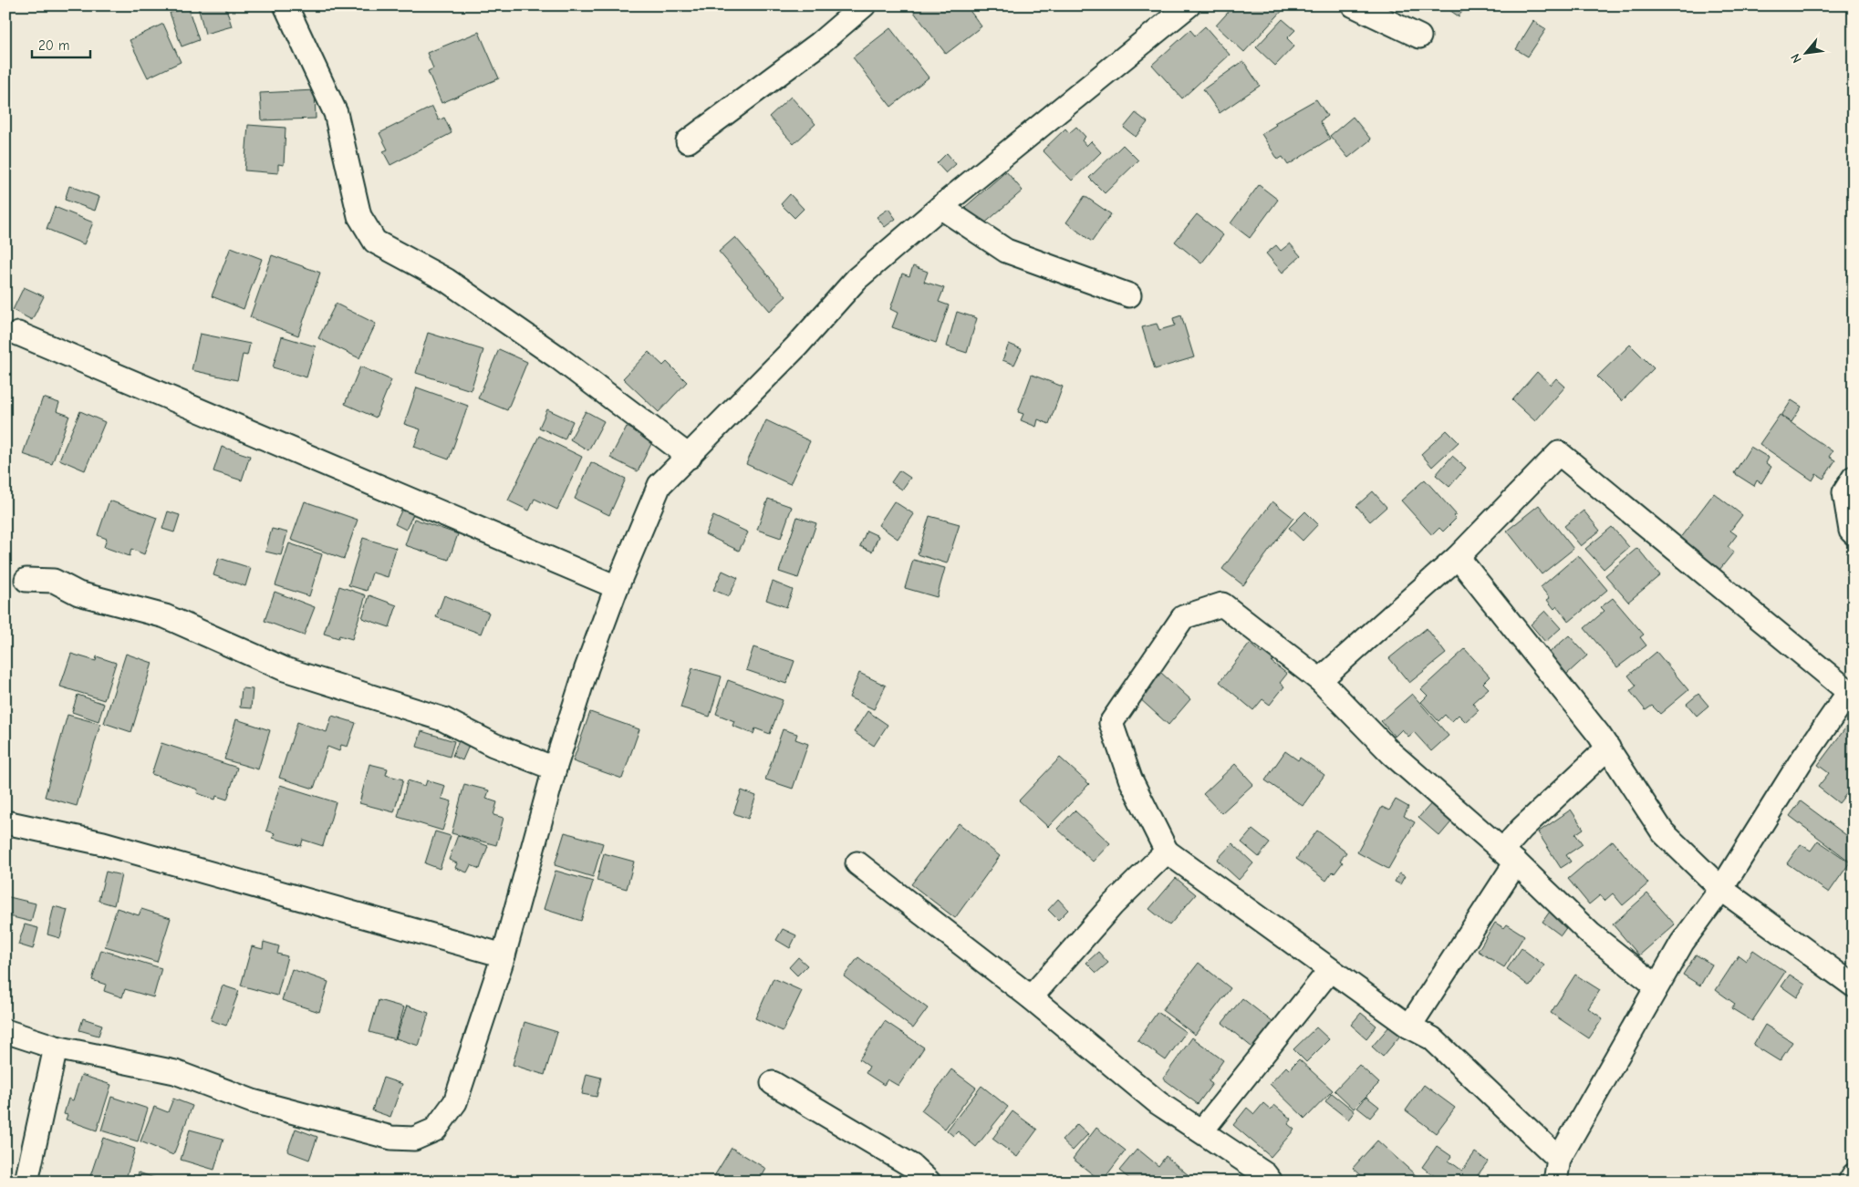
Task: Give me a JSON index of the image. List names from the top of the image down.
{
  "scale_bar": "20 m",
  "north": "bottom left"
}
